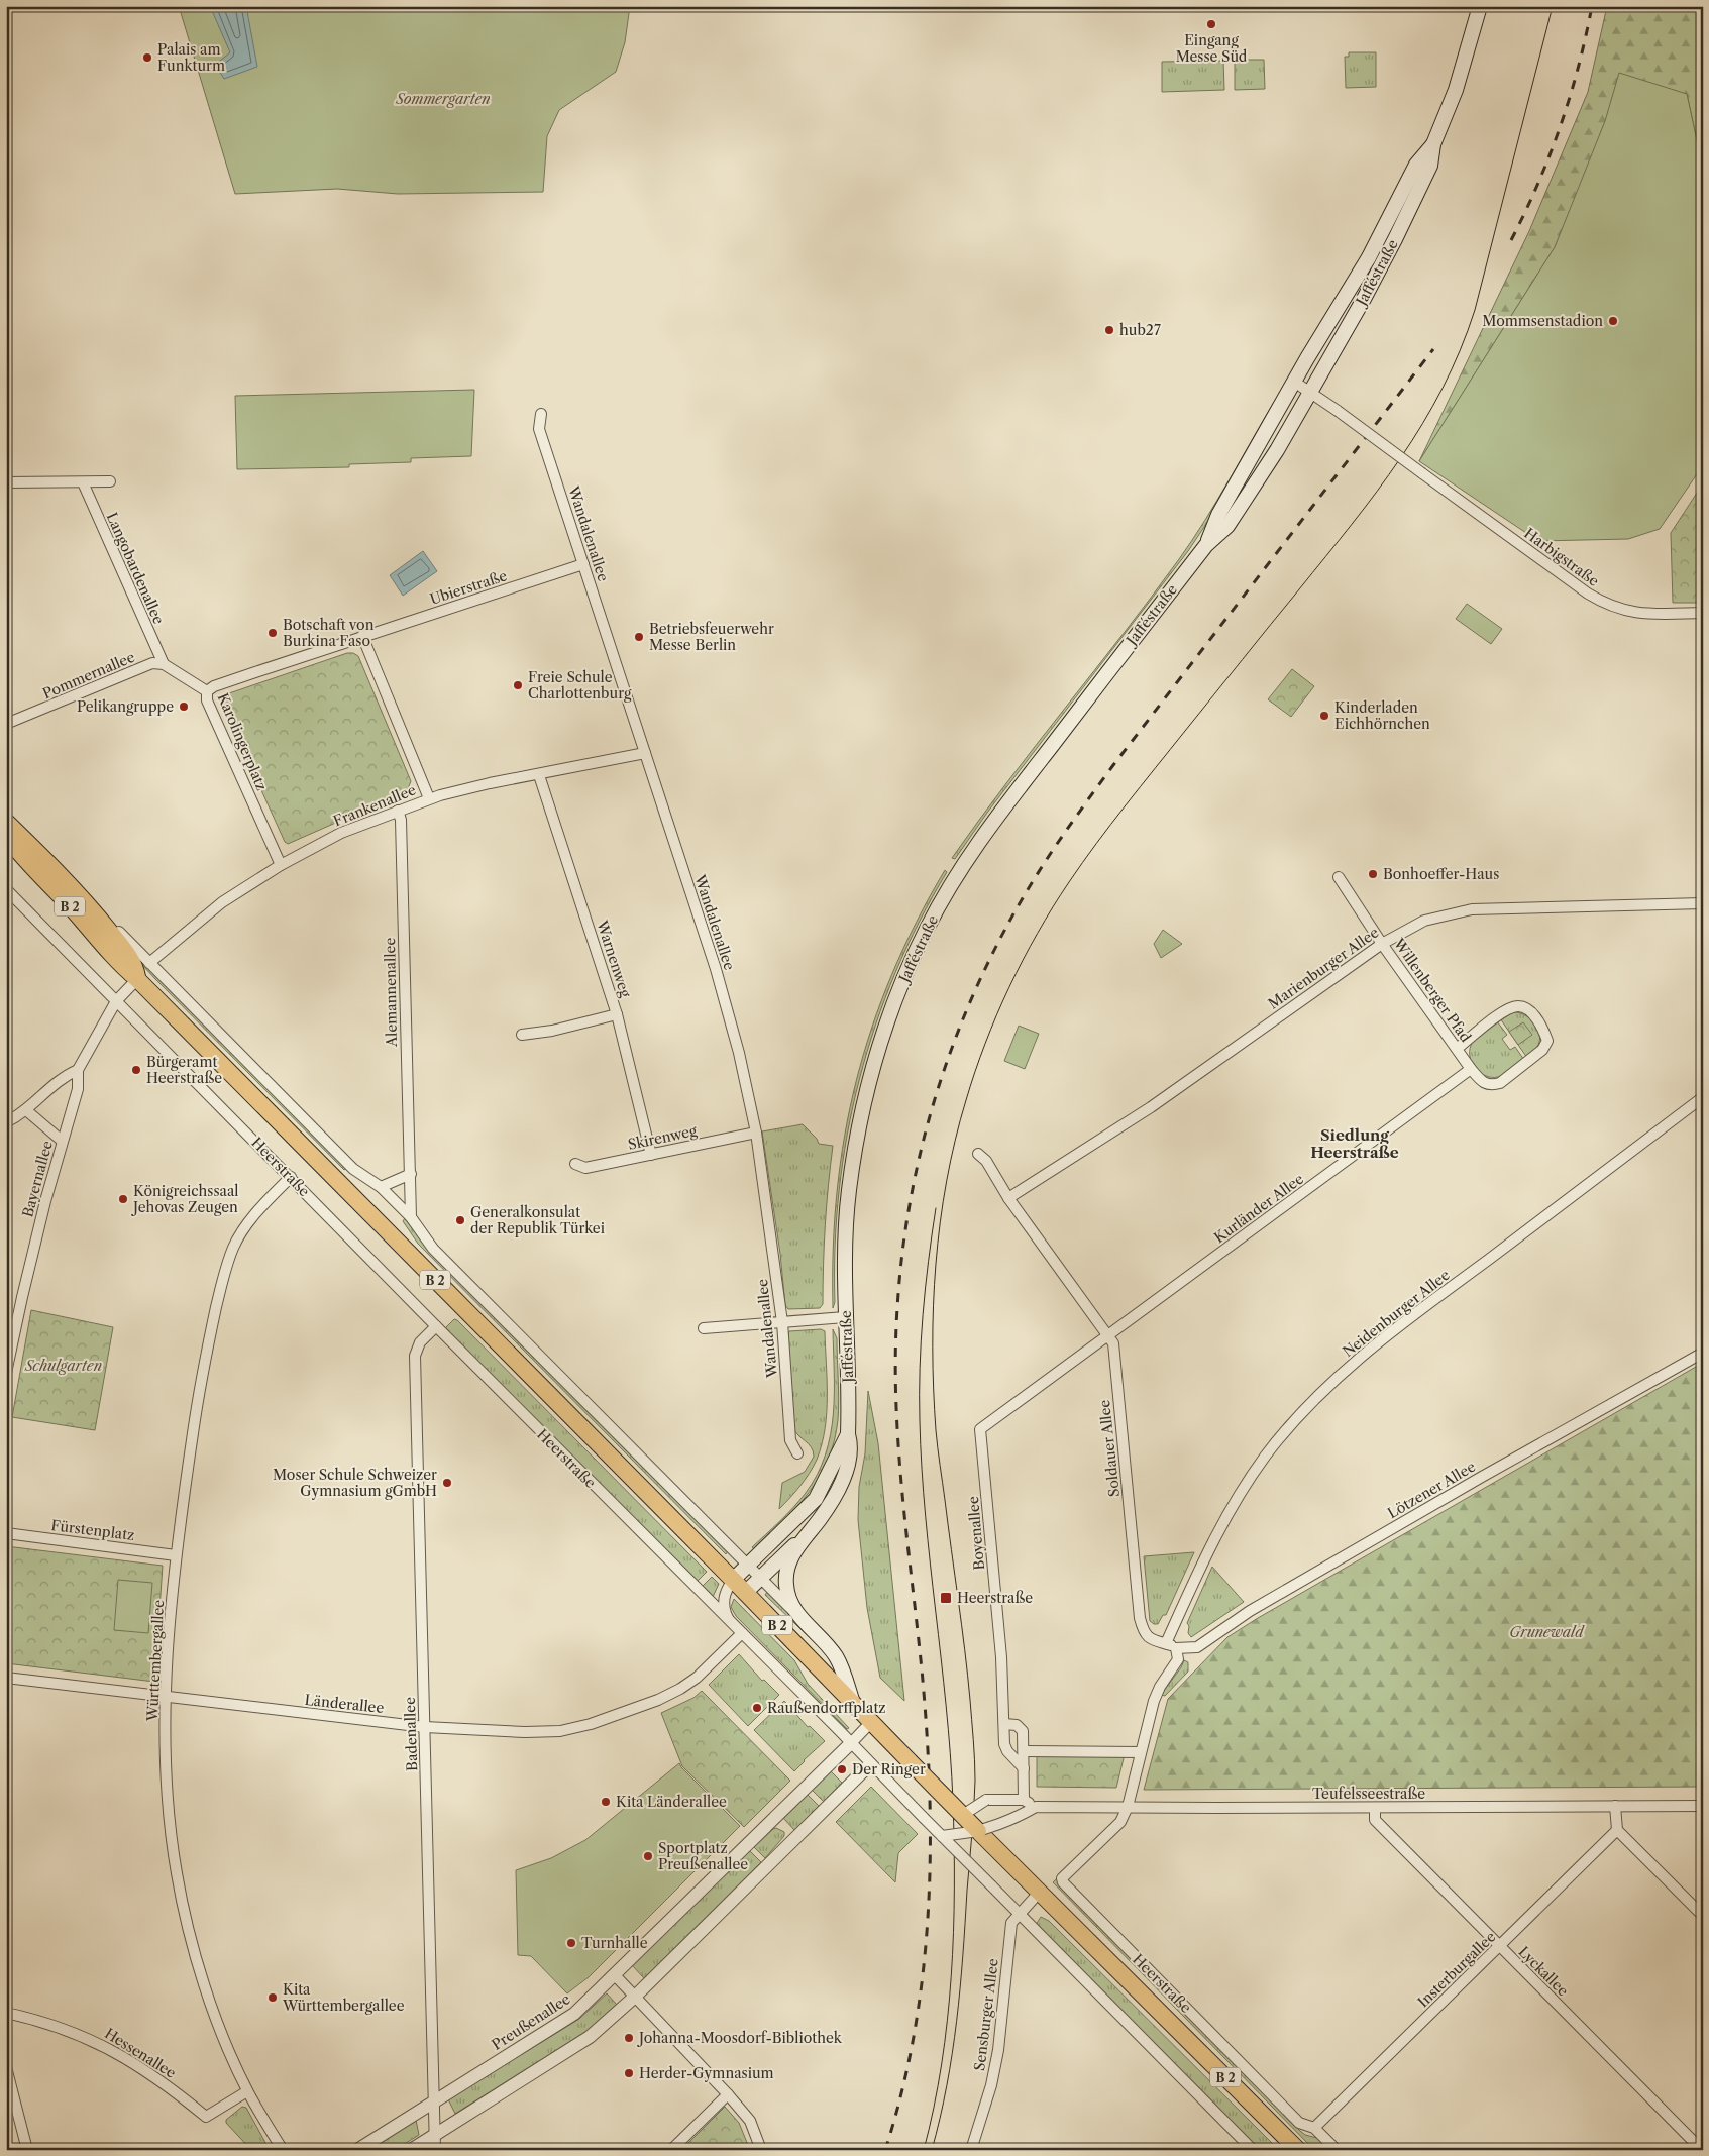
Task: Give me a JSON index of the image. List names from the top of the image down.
{
  "streets": {
    "main road": ["Jafféstraße", "B 2", "Heerstraße"],
    "street": [
      "Wandalenallee",
      "Harbigstraße",
      "Langobardenallee",
      "Ubierstraße",
      "Pommernallee",
      "Karolingerplatz",
      "Frankenallee",
      "Warnenweg",
      "Marienburger Allee",
      "Willenberger Pfad",
      "Alemannenallee",
      "Skirenweg",
      "Bayernallee",
      "Kurländer Allee",
      "Neidenburger Allee",
      "Soldauer Allee",
      "Lötzener Allee",
      "Fürstenplatz",
      "Boyenallee",
      "Württembergallee",
      "Länderallee",
      "Badenallee",
      "Teufelsseestraße",
      "Insterburgallee",
      "Lyckallee",
      "Sensburger Allee",
      "Preußenallee",
      "Hessenallee"
    ]
  },
  "crossings": [
    ["Jafféstraße", "Harbigstraße"],
    ["Jafféstraße", "Heerstraße"],
    ["Wandalenallee", "Ubierstraße"],
    ["Wandalenallee", "Frankenallee"],
    ["Wandalenallee", "Skirenweg"],
    ["Langobardenallee", "Pommernallee"],
    ["Ubierstraße", "Karolingerplatz"],
    ["Karolingerplatz", "Frankenallee"],
    ["Frankenallee", "Warnenweg"],
    ["Frankenallee", "Alemannenallee"],
    ["Frankenallee", "Heerstraße"],
    ["Warnenweg", "Skirenweg"],
    ["Marienburger Allee", "Willenberger Pfad"],
    ["Marienburger Allee", "Soldauer Allee"],
    ["Willenberger Pfad", "Kurländer Allee"],
    ["Alemannenallee", "Heerstraße"],
    ["Heerstraße", "Bayernallee"],
    ["Heerstraße", "Württembergallee"],
    ["Heerstraße", "Länderallee"],
    ["Heerstraße", "Badenallee"],
    ["Heerstraße", "Teufelsseestraße"],
    ["Heerstraße", "Insterburgallee"],
    ["Heerstraße", "Sensburger Allee"],
    ["Heerstraße", "Preußenallee"],
    ["Kurländer Allee", "Soldauer Allee"],
    ["Kurländer Allee", "Boyenallee"],
    ["Neidenburger Allee", "Soldauer Allee"],
    ["Soldauer Allee", "Lötzener Allee"],
    ["Fürstenplatz", "Württembergallee"],
    ["Württembergallee", "Länderallee"],
    ["Württembergallee", "Hessenallee"],
    ["Länderallee", "Badenallee"],
    ["Badenallee", "Preußenallee"],
    ["Teufelsseestraße", "Lyckallee"],
    ["Insterburgallee", "Lyckallee"]
  ],
  "districts": ["Siedlung Heerstraße"],
  "parks": ["Sommergarten", "Schulgarten", "Grunewald"],
  "places": {
    "other": [
      "Eingang Messe Süd",
      "Palais am Funkturm",
      "Mommsenstadion",
      "hub27",
      "Botschaft von Burkina Faso",
      "Betriebsfeuerwehr Messe Berlin",
      "Freie Schule Charlottenburg",
      "Pelikangruppe",
      "Kinderladen Eichhörnchen",
      "Bonhoeffer-Haus",
      "Bürgeramt Heerstraße",
      "Königreichssaal Jehovas Zeugen",
      "Generalkonsulat der Republik Türkei",
      "Moser Schule Schweizer Gymnasium gGmbH",
      "Raußendorffplatz",
      "Der Ringer",
      "Kita Länderallee",
      "Sportplatz Preußenallee",
      "Turnhalle",
      "Kita Württembergallee",
      "Johanna-Moosdorf-Bibliothek",
      "Herder-Gymnasium"
    ],
    "transit": ["Heerstraße"]
  }
}
